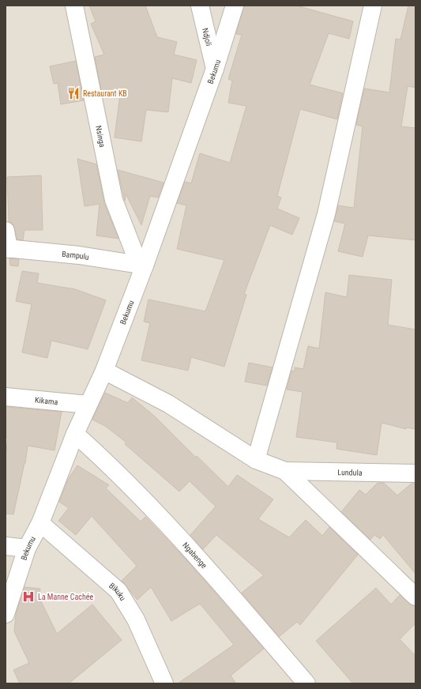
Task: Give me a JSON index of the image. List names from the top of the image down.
{
  "streets": {
    "street": [
      "Ndjoli",
      "Bekumu",
      "Nsinga",
      "Bampulu",
      "Kikama",
      "Lundula",
      "Ngabenge",
      "Bikuku"
    ]
  },
  "crossings": [
    ["Ndjoli", "Bekumu"],
    ["Bekumu", "Nsinga"],
    ["Bekumu", "Bampulu"],
    ["Bekumu", "Kikama"],
    ["Bekumu", "Ngabenge"],
    ["Bekumu", "Bikuku"],
    ["Nsinga", "Bampulu"]
  ],
  "places": {
    "restaurant": ["Restaurant KB"],
    "hospital": ["La Manne Cachée"]
  }
}
